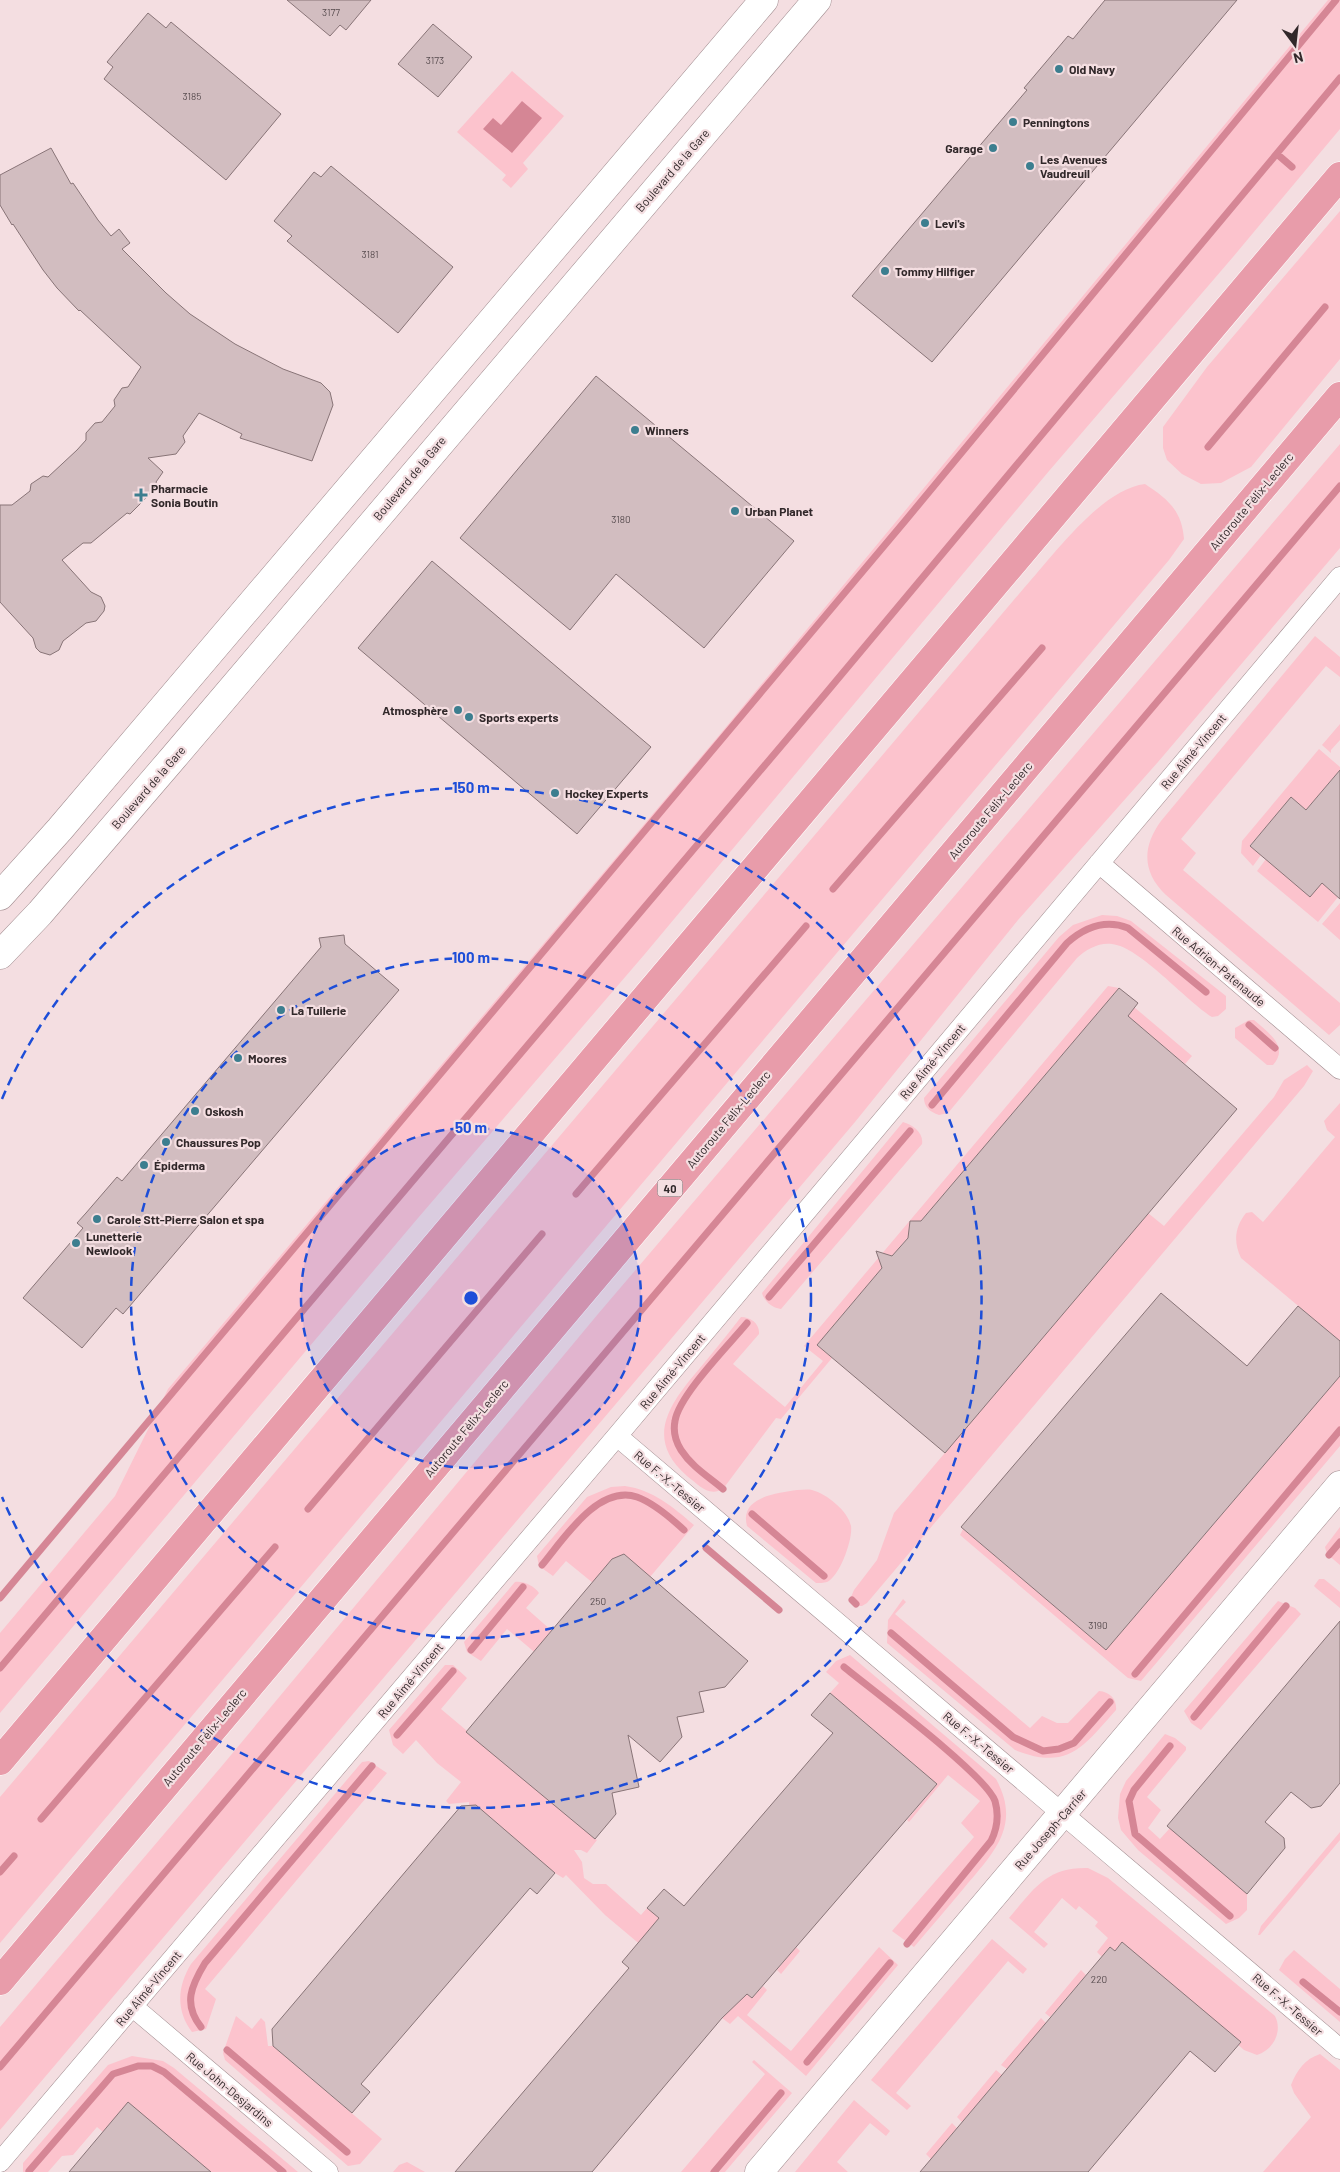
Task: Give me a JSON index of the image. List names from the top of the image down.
{
  "streets": {
    "highway": ["Autoroute Félix-Leclerc", "40"],
    "main road": ["Boulevard de la Gare", "Rue Joseph-Carrier"],
    "street": [
      "Rue Aimé-Vincent",
      "Rue Adrien-Patenaude",
      "Rue F.-X.-Tessier",
      "Rue John-Desjardins"
    ]
  },
  "crossings": [
    ["Rue Aimé-Vincent", "Rue Adrien-Patenaude"],
    ["Rue Aimé-Vincent", "Rue F.-X.-Tessier"],
    ["Rue Aimé-Vincent", "Rue John-Desjardins"],
    ["Rue F.-X.-Tessier", "Rue Joseph-Carrier"]
  ],
  "places": {
    "other": [
      "Old Navy",
      "Penningtons",
      "Garage",
      "Les Avenues Vaudreuil",
      "Levi's",
      "Tommy Hilfiger",
      "Winners",
      "Urban Planet",
      "Atmosphère",
      "Sports experts",
      "Hockey Experts",
      "La Tuilerie",
      "Moores",
      "Oskosh",
      "Chaussures Pop",
      "Épiderma",
      "Carole Stt-Pierre Salon et spa",
      "Lunetterie Newlook"
    ],
    "health": ["Pharmacie Sonia Boutin"]
  },
  "house_numbers": [
    "3177",
    "3173",
    "3185",
    "3181",
    "3180",
    "250",
    "3190",
    "220"
  ],
  "north": "bottom",
  "rings": ["150 m", "100 m", "50 m"]
}
